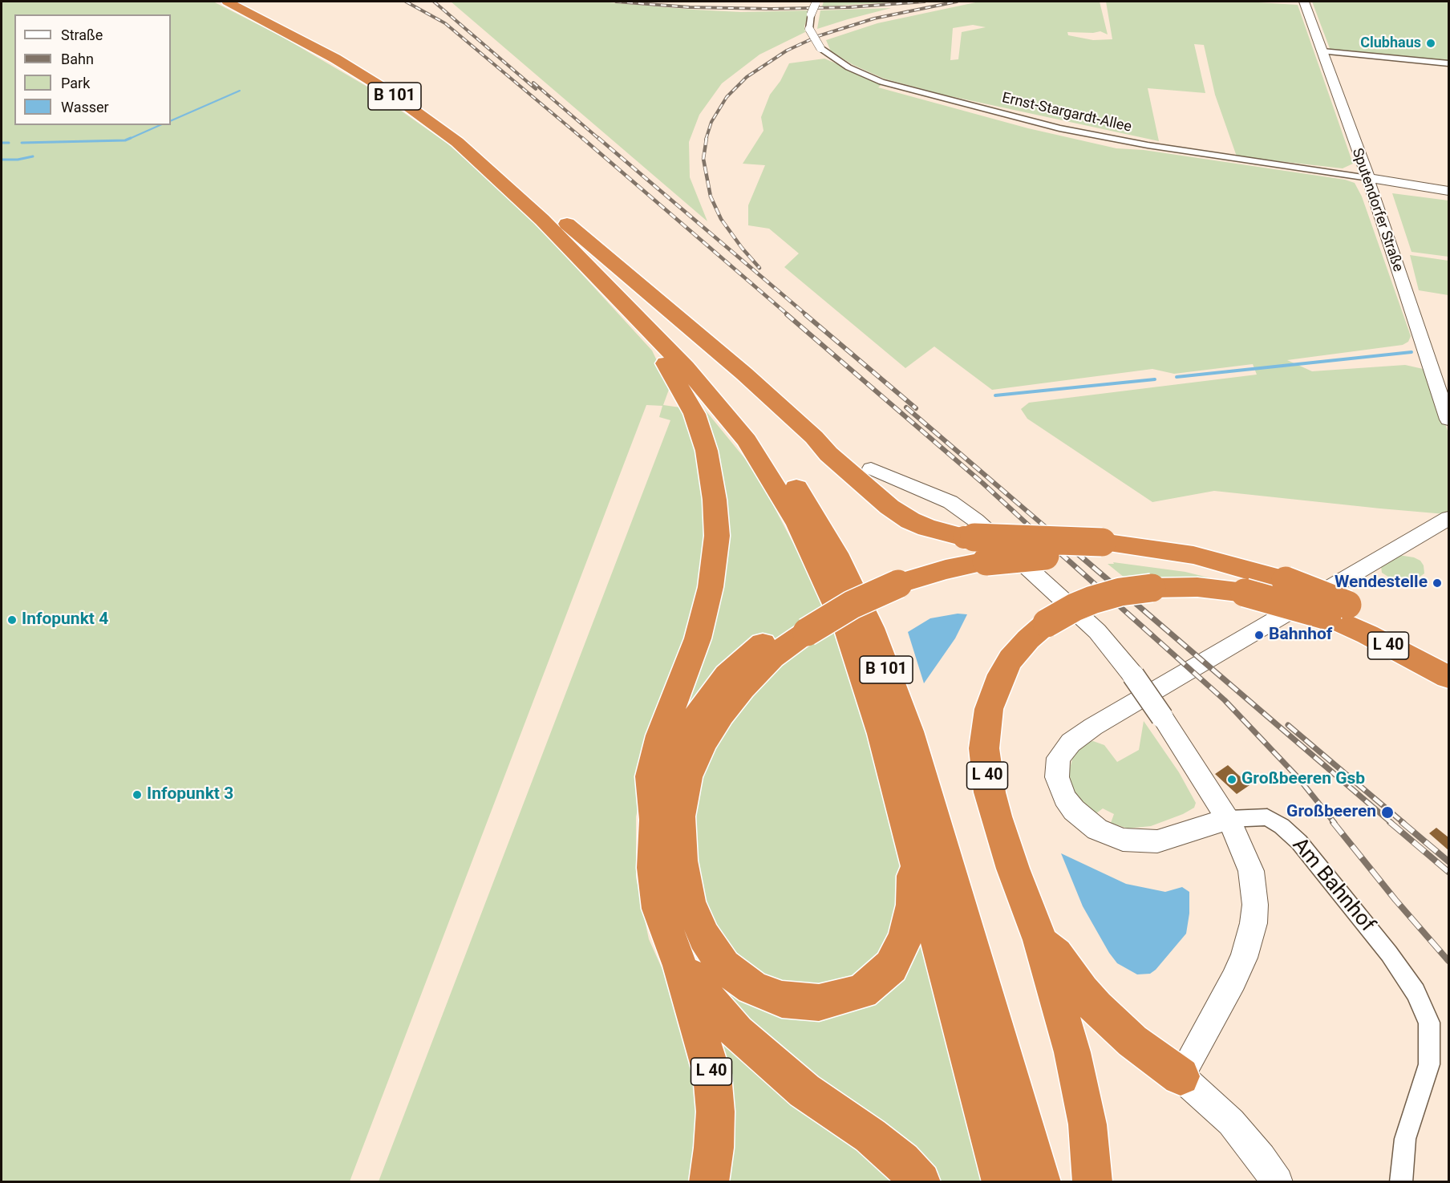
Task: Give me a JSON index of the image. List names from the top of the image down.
{
  "streets": {
    "highway": ["B 101", "L 40"],
    "main road": ["Sputendorfer Straße", "Am Bahnhof"],
    "street": ["Ernst-Stargardt-Allee"]
  },
  "crossings": [
    ["Ernst-Stargardt-Allee", "Sputendorfer Straße"]
  ],
  "places": [
    "Clubhaus",
    "Wendestelle",
    "Infopunkt 4",
    "Bahnhof",
    "Großbeeren Gsb",
    "Infopunkt 3",
    "Großbeeren"
  ],
  "legend": [
    "Straße",
    "Bahn",
    "Park",
    "Wasser"
  ]
}
